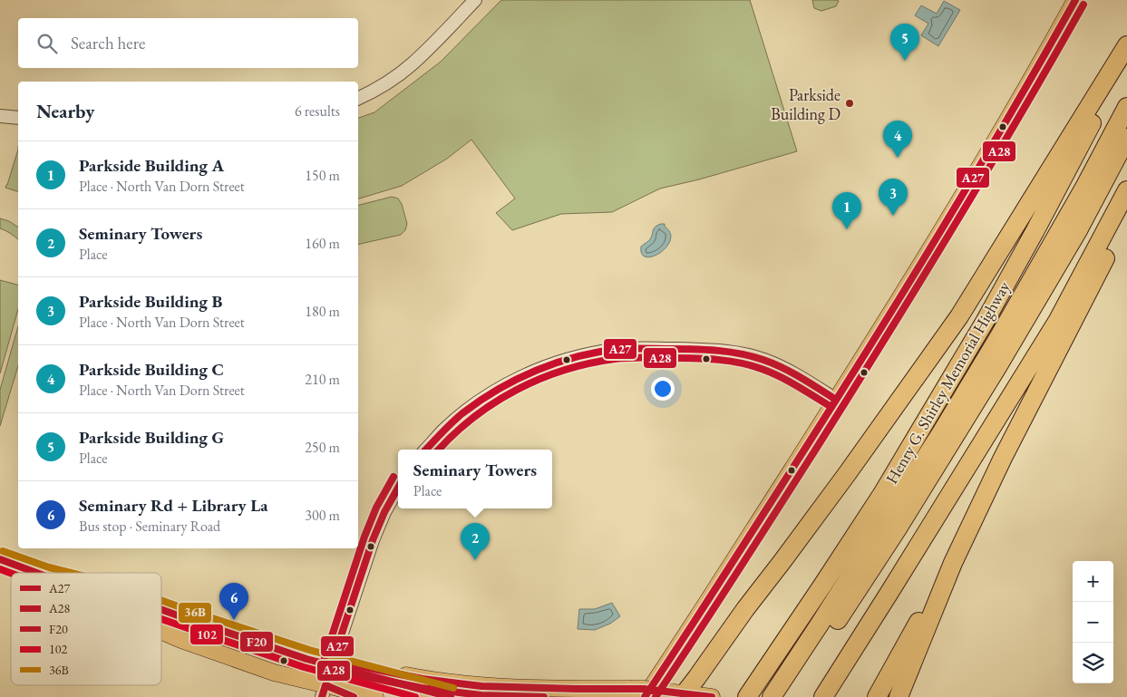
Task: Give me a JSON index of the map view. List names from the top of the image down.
{
  "streets": {
    "highway": ["Henry G. Shirley Memorial Highway"]
  },
  "places": ["Parkside Building D"],
  "lines": [
    "transit line A27",
    "transit line A28",
    "transit line 36B",
    "transit line F20",
    "transit line 102"
  ],
  "legend": [
    "A27",
    "A28",
    "F20",
    "102",
    "36B"
  ],
  "page": {
    "search": "Search here",
    "pins": [
      "5",
      "4",
      "3",
      "1",
      "2",
      "6"
    ],
    "heading": ["Nearby", "6 results"],
    "list": [
      {
        "mark": "1",
        "name": "Parkside Building A",
        "note": "Place · North Van Dorn Street",
        "value": "150 m"
      },
      {
        "mark": "2",
        "name": "Seminary Towers",
        "note": "Place",
        "value": "160 m"
      },
      {
        "mark": "3",
        "name": "Parkside Building B",
        "note": "Place · North Van Dorn Street",
        "value": "180 m"
      },
      {
        "mark": "4",
        "name": "Parkside Building C",
        "note": "Place · North Van Dorn Street",
        "value": "210 m"
      },
      {
        "mark": "5",
        "name": "Parkside Building G",
        "note": "Place",
        "value": "250 m"
      },
      {
        "mark": "6",
        "name": "Seminary Rd + Library La",
        "note": "Bus stop · Seminary Road",
        "value": "300 m"
      }
    ],
    "popup": ["Seminary Towers", "Place"],
    "map_buttons": ["+", "−"]
  }
}
